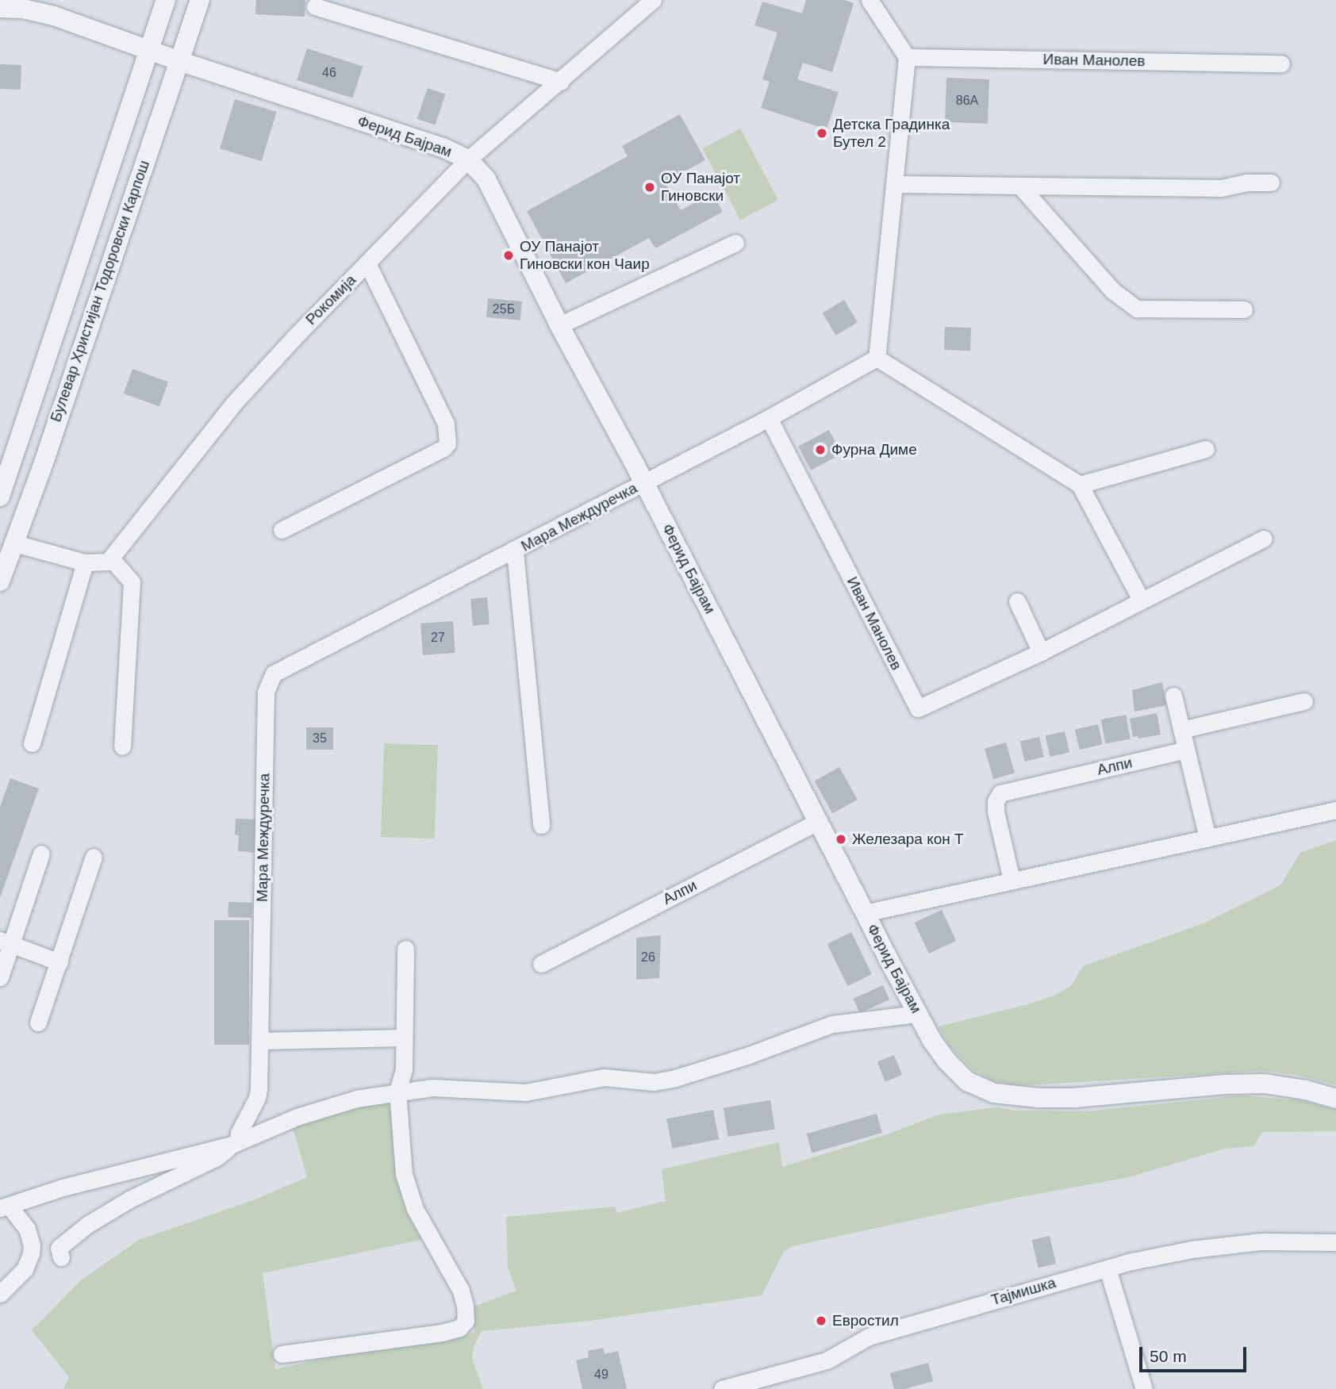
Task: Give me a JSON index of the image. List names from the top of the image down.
{
  "streets": {
    "street": [
      "Иван Манолев",
      "Ферид Бајрам",
      "Булевар Христијан Тодоровски Карпош",
      "Рокомија",
      "Мара Междуречка",
      "Алпи",
      "Тајмишка"
    ]
  },
  "crossings": [
    ["Ферид Бајрам", "Булевар Христијан Тодоровски Карпош"],
    ["Ферид Бајрам", "Рокомија"],
    ["Ферид Бајрам", "Мара Междуречка"],
    ["Ферид Бајрам", "Алпи"]
  ],
  "places": [
    "Детска Градинка Бутел 2",
    "ОУ Панајот Гиновски",
    "ОУ Панајот Гиновски кон Чаир",
    "Фурна Диме",
    "Железара кон Т",
    "Евростил"
  ],
  "house_numbers": [
    "46",
    "86А",
    "25Б",
    "27",
    "35",
    "26",
    "49"
  ],
  "scale_bar": "50 m"
}
